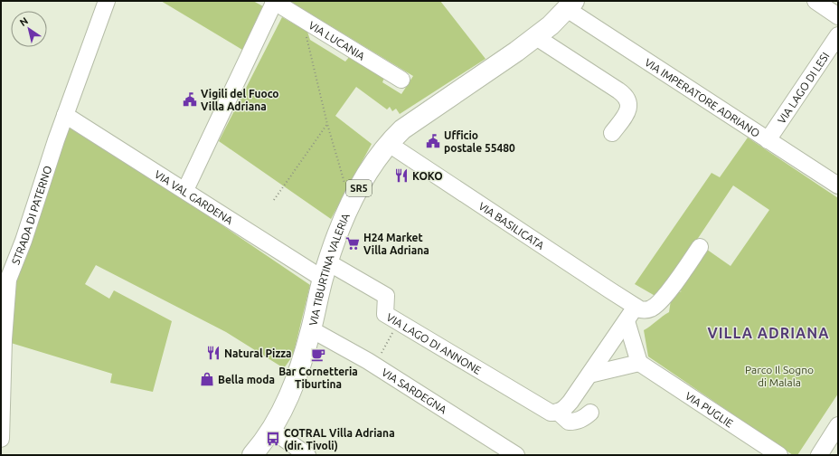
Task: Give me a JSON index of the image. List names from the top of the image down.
{
  "streets": {
    "main road": ["SR5", "VIA TIBURTINA VALERIA"],
    "street": [
      "VIA LUCANIA",
      "VIA LAGO DI LESI",
      "VIA IMPERATORE ADRIANO",
      "VIA VAL GARDENA",
      "STRADA DI PATERNO",
      "VIA BASILICATA",
      "VIA LAGO DI ANNONE",
      "VIA SARDEGNA",
      "VIA PUGLIE"
    ]
  },
  "crossings": [
    ["VIA LAGO DI LESI", "VIA IMPERATORE ADRIANO"],
    ["VIA IMPERATORE ADRIANO", "VIA TIBURTINA VALERIA"],
    ["VIA VAL GARDENA", "STRADA DI PATERNO"],
    ["VIA VAL GARDENA", "VIA TIBURTINA VALERIA"],
    ["VIA VAL GARDENA", "VIA LAGO DI ANNONE"],
    ["VIA BASILICATA", "VIA TIBURTINA VALERIA"],
    ["VIA TIBURTINA VALERIA", "VIA LAGO DI ANNONE"],
    ["VIA TIBURTINA VALERIA", "VIA SARDEGNA"]
  ],
  "districts": ["VILLA ADRIANA"],
  "parks": ["Parco Il Sogno di Malala"],
  "places": {
    "public building": ["Vigili del Fuoco Villa Adriana", "Ufficio postale 55480"],
    "restaurant": ["KOKO", "Natural Pizza"],
    "supermarket": ["H24 Market Villa Adriana"],
    "cafe": ["Bar Cornetteria Tiburtina"],
    "shop": ["Bella moda"],
    "bus stop": ["COTRAL Villa Adriana (dir. Tivoli)"]
  },
  "north": "top left"
}
